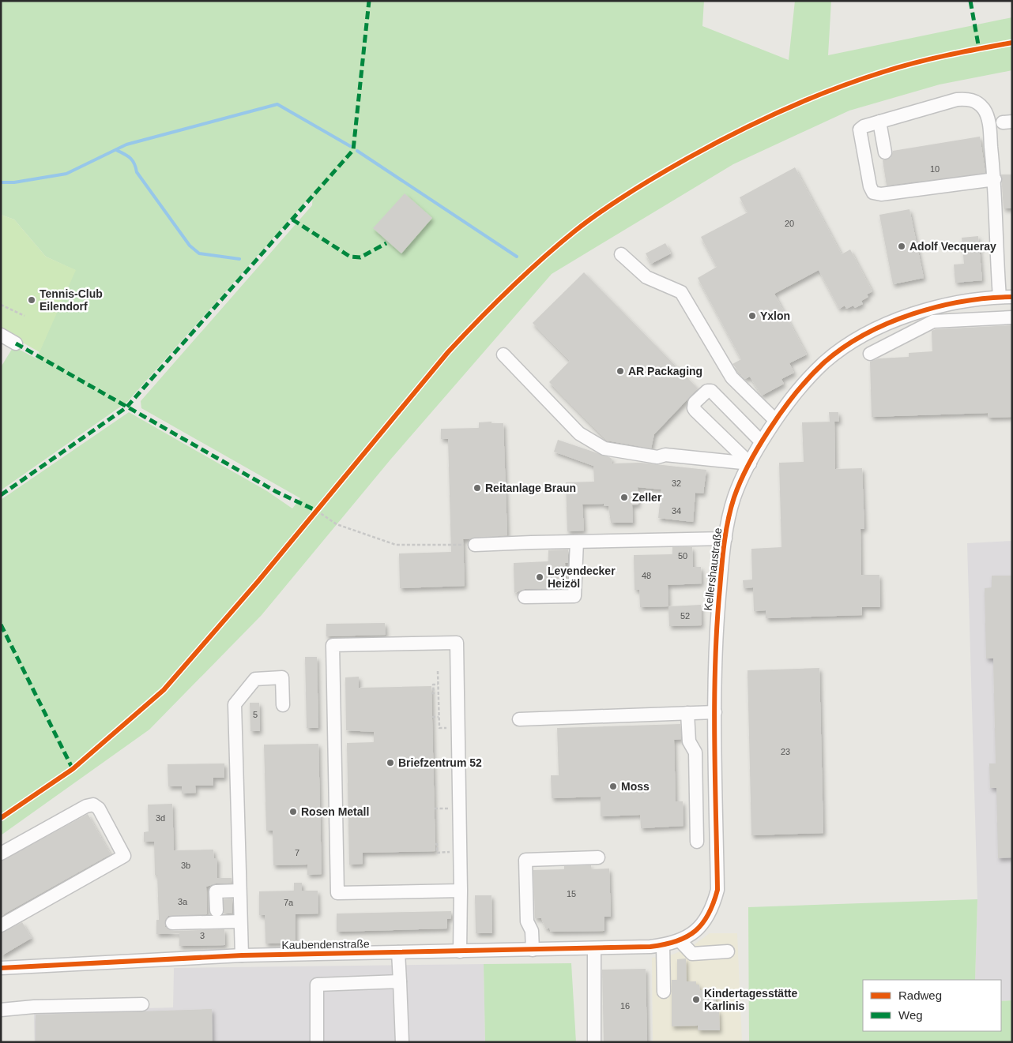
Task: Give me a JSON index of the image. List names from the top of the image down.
{
  "streets": {
    "street": ["Kellershaustraße", "Kaubendenstraße"]
  },
  "crossings": [
    ["Kellershaustraße", "Kaubendenstraße"]
  ],
  "places": [
    "Adolf Vecqueray",
    "Tennis-Club Eilendorf",
    "Yxlon",
    "AR Packaging",
    "Reitanlage Braun",
    "Zeller",
    "Leyendecker Heizöl",
    "Briefzentrum 52",
    "Moss",
    "Rosen Metall",
    "Kindertagesstätte Karlinis"
  ],
  "house_numbers": [
    "10",
    "20",
    "32",
    "34",
    "50",
    "48",
    "52",
    "5",
    "23",
    "3d",
    "7",
    "3b",
    "15",
    "3a",
    "7a",
    "3",
    "16"
  ],
  "legend": ["Radweg", "Weg"]
}
